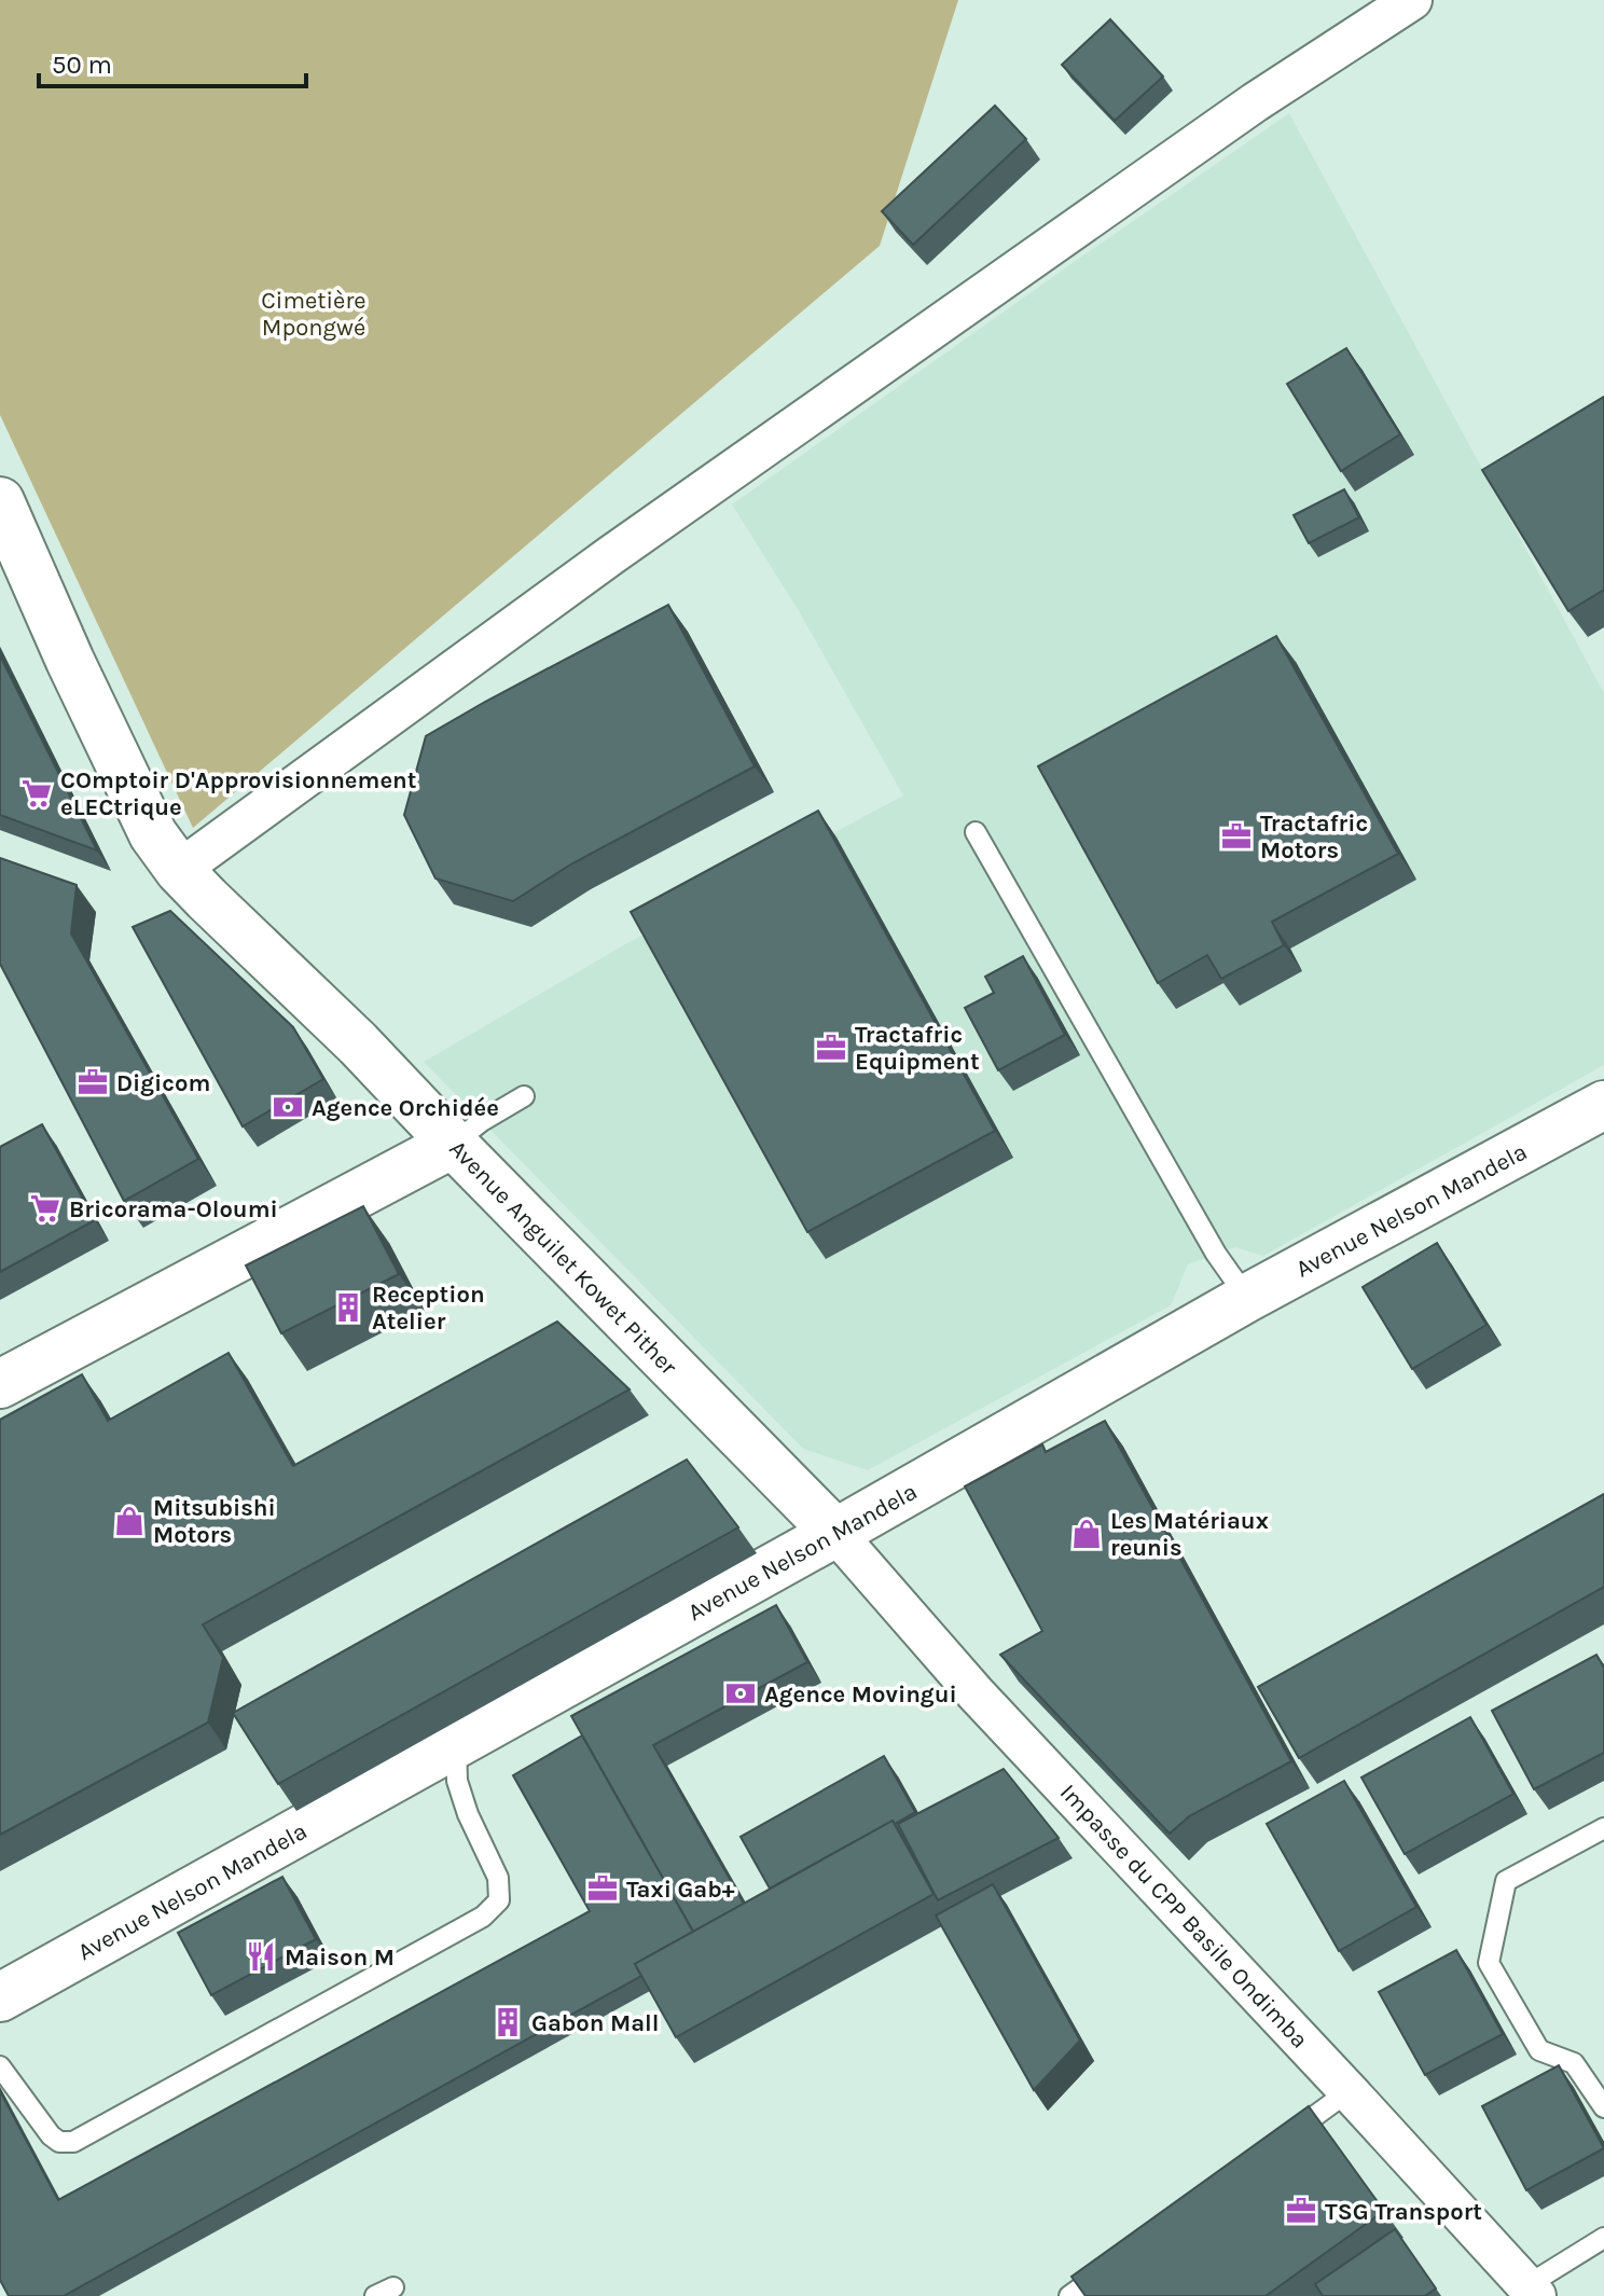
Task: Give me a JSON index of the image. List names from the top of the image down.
{
  "streets": {
    "street": ["Avenue Nelson Mandela", "Avenue Anguilet Kowet Pither", "Impasse du CPP Basile Ondimba"]
  },
  "crossings": [
    ["Avenue Nelson Mandela", "Avenue Anguilet Kowet Pither"],
    ["Avenue Nelson Mandela", "Impasse du CPP Basile Ondimba"],
    ["Avenue Anguilet Kowet Pither", "Impasse du CPP Basile Ondimba"]
  ],
  "parks": ["Cimetière Mpongwé"],
  "places": {
    "supermarket": ["COmptoir D'Approvisionnement eLECtrique", "Bricorama-Oloumi"],
    "office": [
      "Tractafric Motors",
      "Tractafric Equipment",
      "Digicom",
      "Taxi Gab+",
      "TSG Transport"
    ],
    "bank": ["Agence Orchidée", "Agence Movingui"],
    "building": ["Reception Atelier", "Gabon Mall"],
    "shop": ["Mitsubishi Motors", "Les Matériaux reunis"],
    "restaurant": ["Maison M"]
  },
  "scale_bar": "50 m"
}
